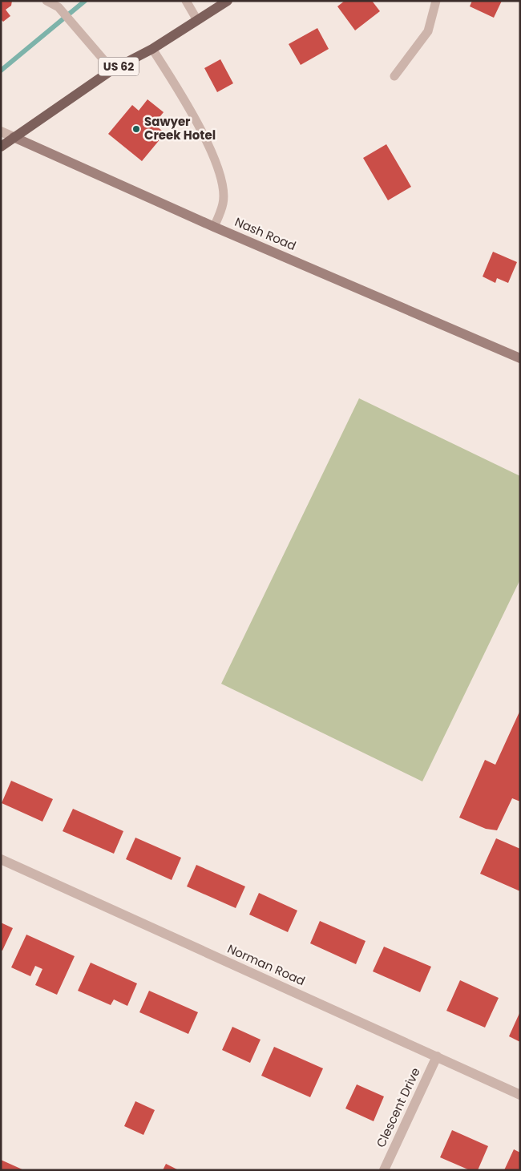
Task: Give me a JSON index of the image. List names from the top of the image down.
{
  "streets": {
    "main road": ["US 62", "Nash Road"],
    "street": ["Norman Road", "Clescent Drive"]
  },
  "crossings": [
    ["US 62", "Nash Road"],
    ["Norman Road", "Clescent Drive"]
  ],
  "places": ["Sawyer Creek Hotel"]
}
